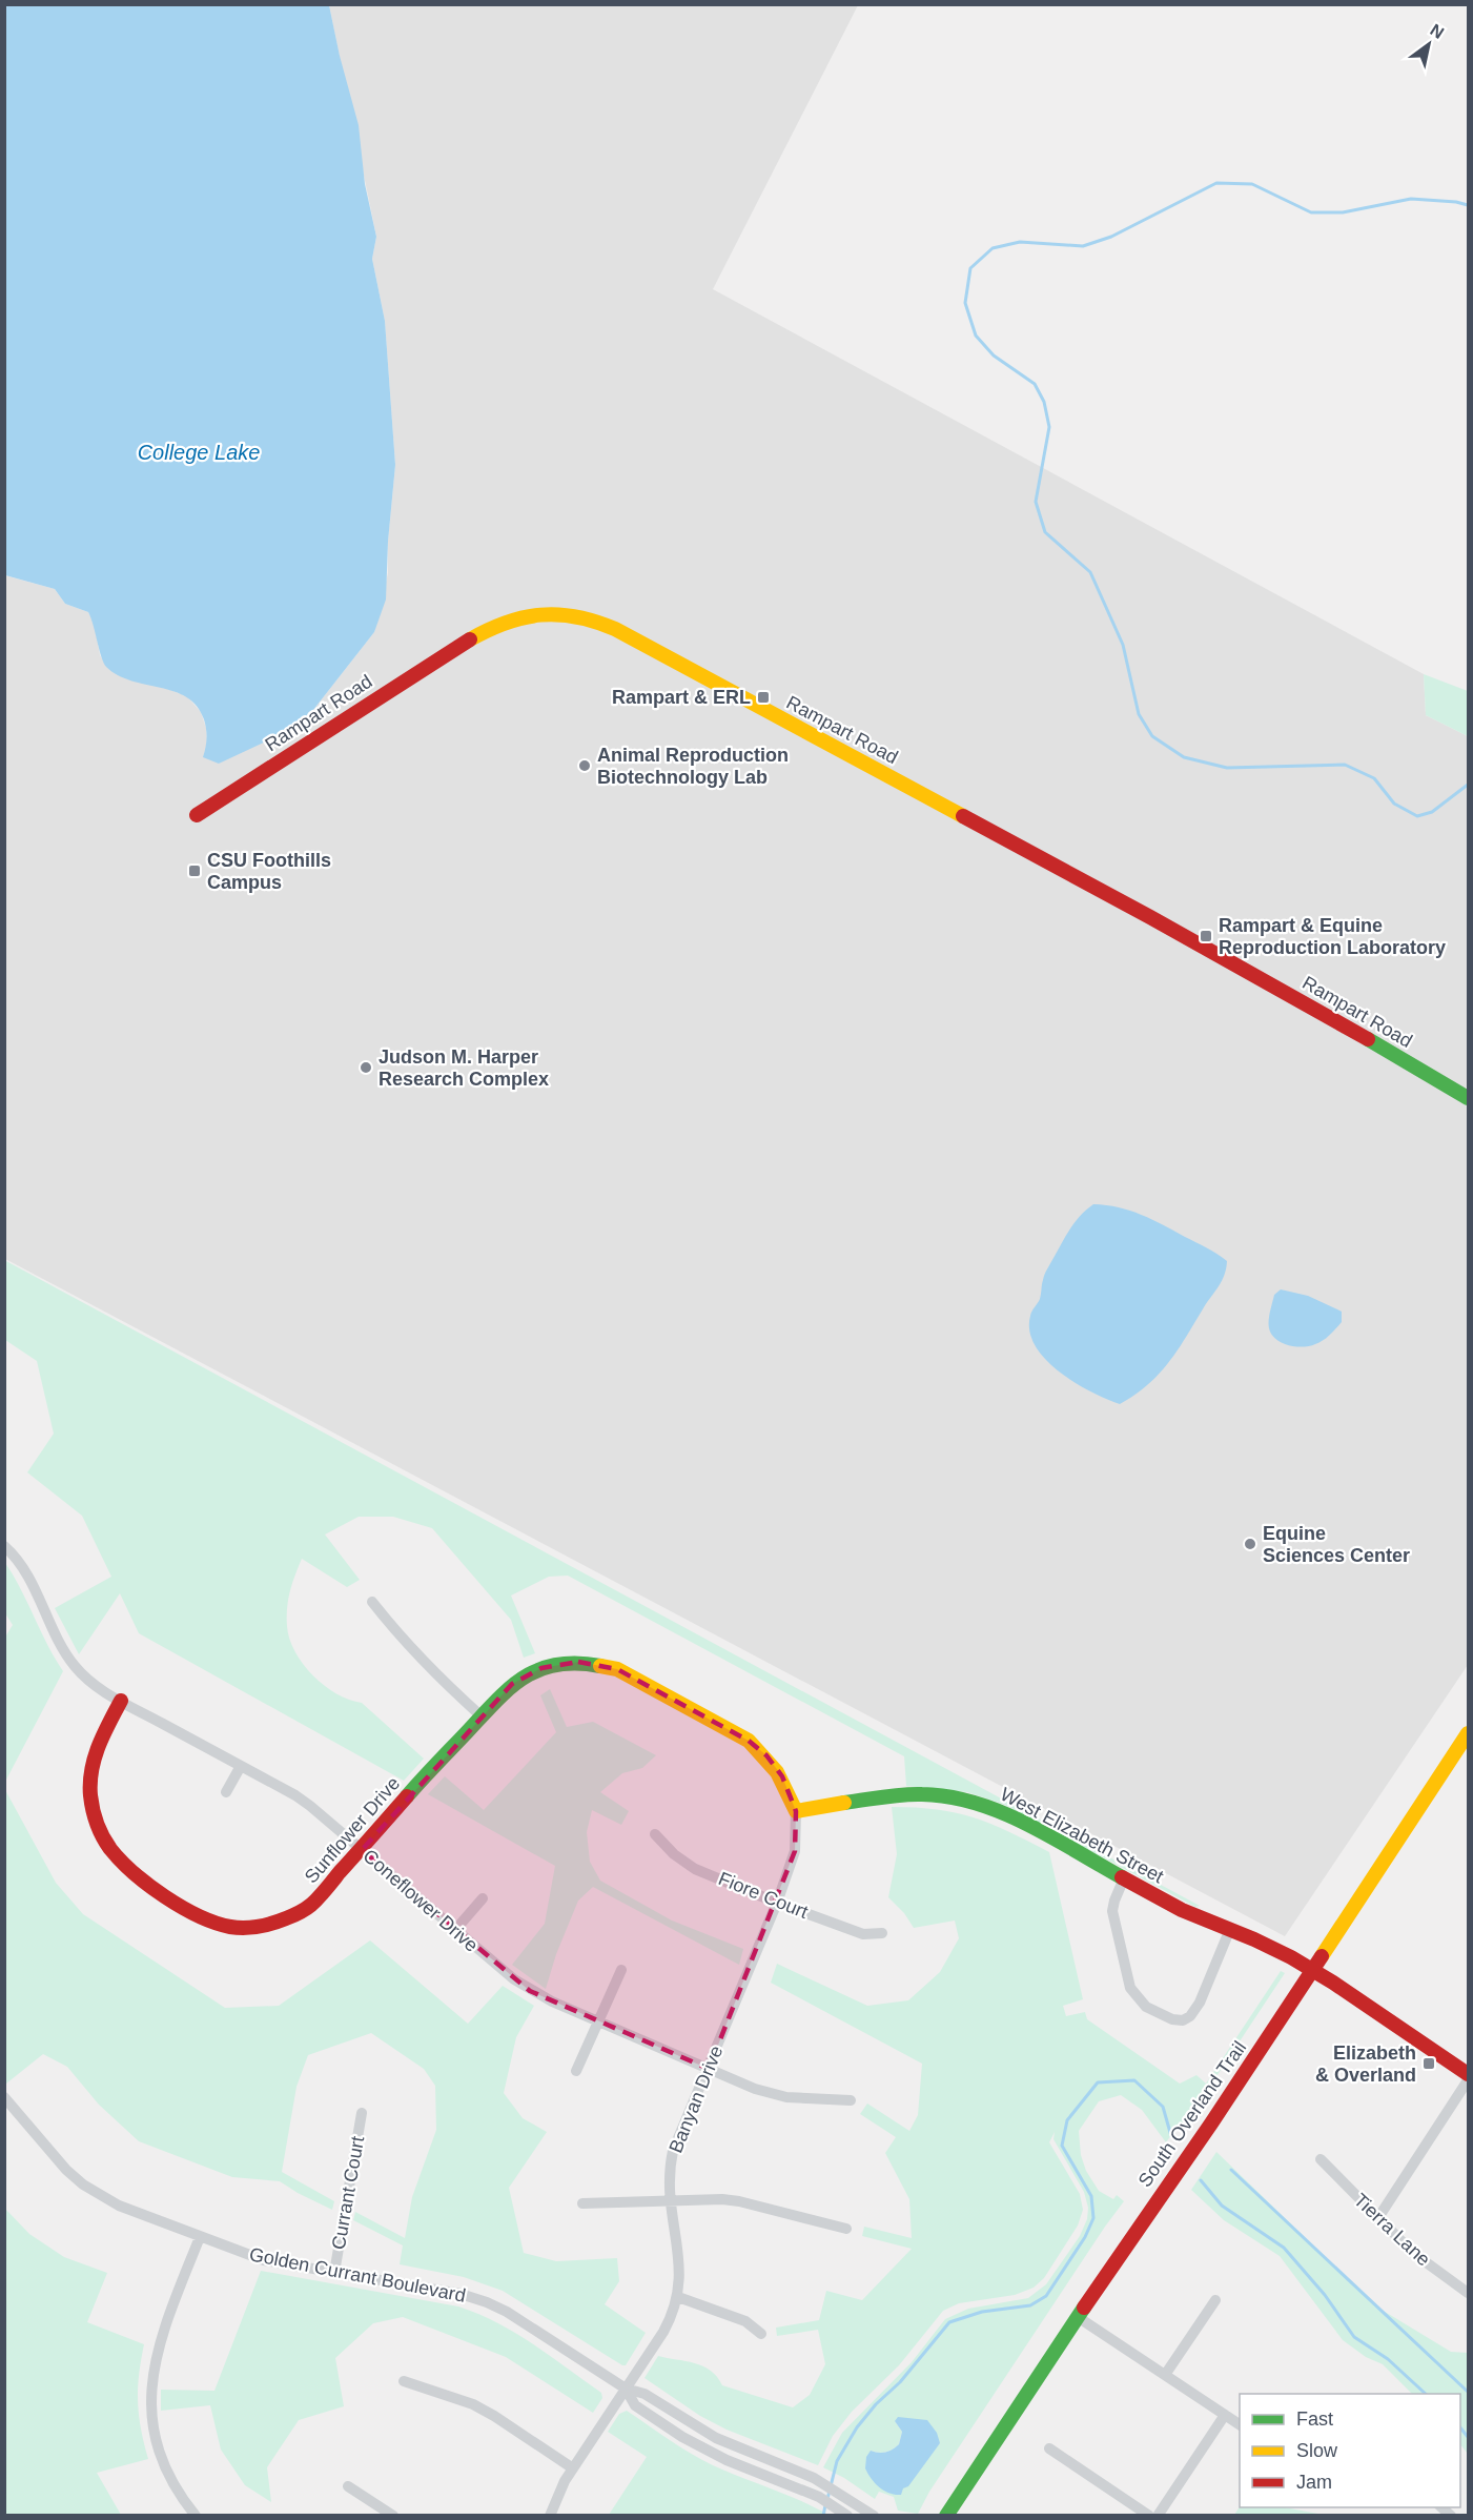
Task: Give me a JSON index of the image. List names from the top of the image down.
{
  "streets": {
    "street": [
      "Rampart Road",
      "Sunflower Drive",
      "West Elizabeth Street",
      "Fiore Court",
      "Coneflower Drive",
      "Banyan Drive",
      "South Overland Trail",
      "Currant Court",
      "Tierra Lane",
      "Golden Currant Boulevard"
    ]
  },
  "crossings": [
    ["Sunflower Drive", "Coneflower Drive"],
    ["West Elizabeth Street", "Banyan Drive"],
    ["West Elizabeth Street", "South Overland Trail"],
    ["Fiore Court", "Banyan Drive"],
    ["Coneflower Drive", "Banyan Drive"],
    ["Banyan Drive", "Golden Currant Boulevard"],
    ["Currant Court", "Golden Currant Boulevard"]
  ],
  "water": ["College Lake"],
  "places": {
    "transit": [
      "Rampart & ERL",
      "CSU Foothills Campus",
      "Rampart & Equine Reproduction Laboratory",
      "Elizabeth & Overland"
    ],
    "other": ["Animal Reproduction Biotechnology Lab", "Judson M. Harper Research Complex", "Equine Sciences Center"]
  },
  "legend": ["Fast", "Slow", "Jam"],
  "north": "top right"
}
